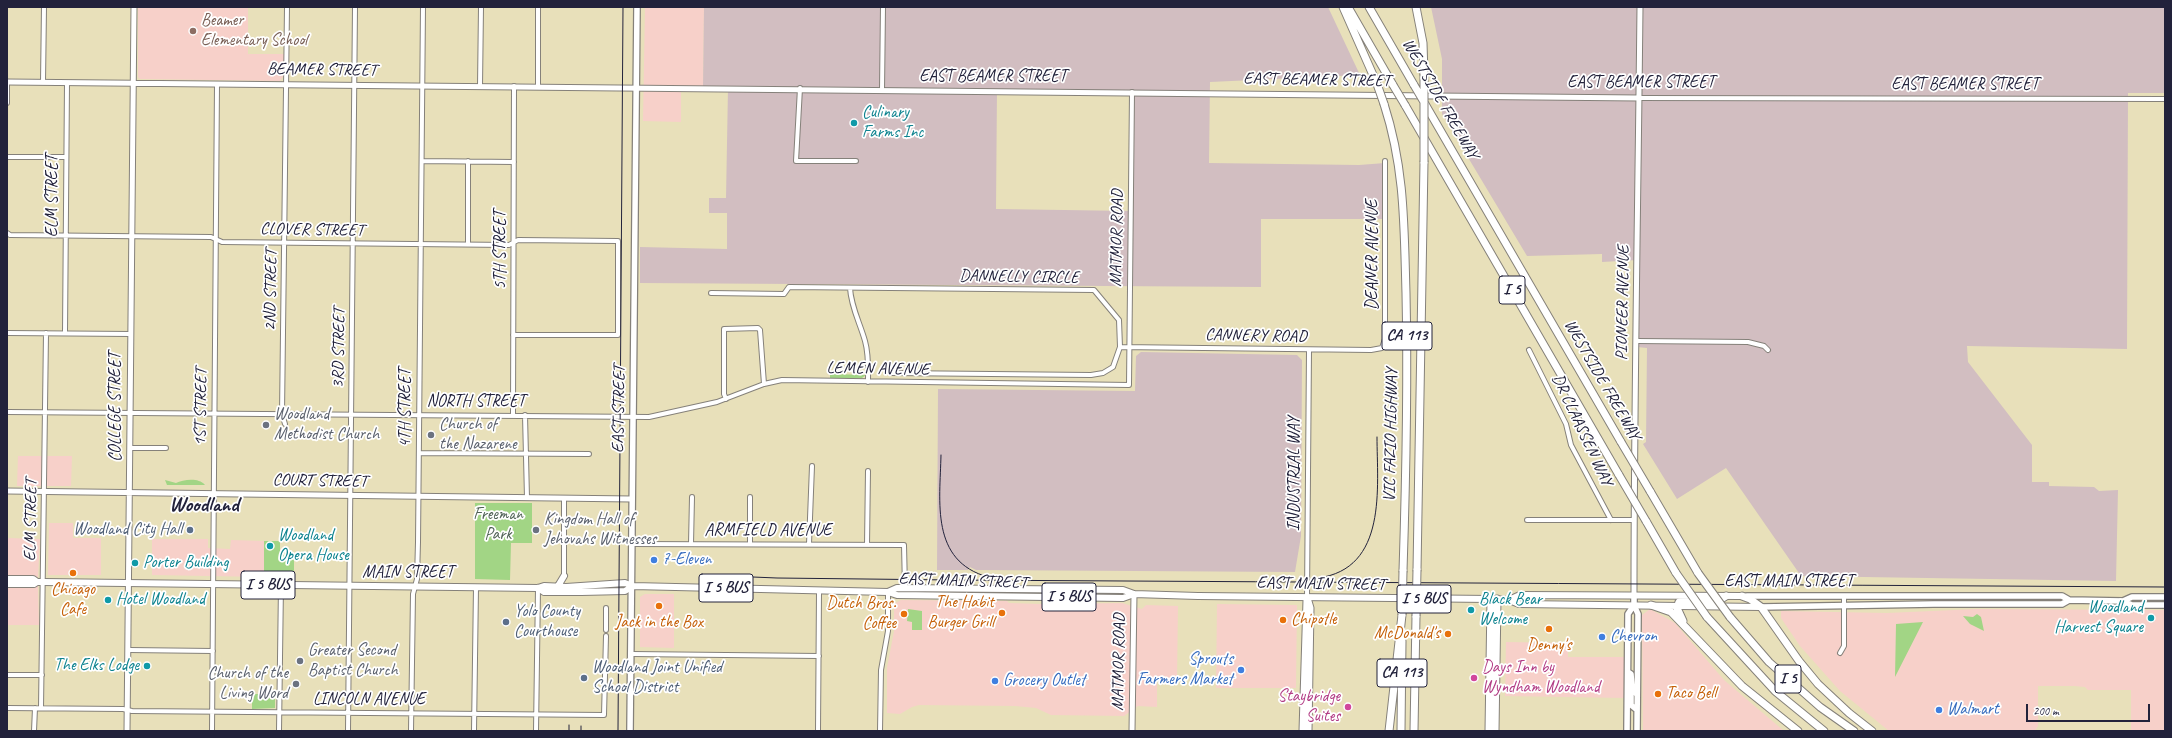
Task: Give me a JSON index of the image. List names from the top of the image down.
{
  "streets": {
    "highway": [
      "WESTSIDE FREEWAY",
      "I 5",
      "CA 113",
      "VIC FAZIO HIGHWAY"
    ],
    "main road": [
      "PIONEER AVENUE",
      "EAST STREET",
      "MAIN STREET",
      "EAST MAIN STREET",
      "I 5 BUS"
    ],
    "street": [
      "BEAMER STREET",
      "EAST BEAMER STREET",
      "ELM STREET",
      "CLOVER STREET",
      "MATMOR ROAD",
      "5TH STREET",
      "DEANER AVENUE",
      "DANNELLY CIRCLE",
      "2ND STREET",
      "CANNERY ROAD",
      "3RD STREET",
      "LEMEN AVENUE",
      "NORTH STREET",
      "COLLEGE STREET",
      "1ST STREET",
      "4TH STREET",
      "DR CLAASSEN WAY",
      "INDUSTRIAL WAY",
      "COURT STREET",
      "ARMFIELD AVENUE",
      "LINCOLN AVENUE"
    ]
  },
  "crossings": [
    ["BEAMER STREET", "EAST BEAMER STREET"],
    ["BEAMER STREET", "ELM STREET"],
    ["BEAMER STREET", "5TH STREET"],
    ["BEAMER STREET", "2ND STREET"],
    ["BEAMER STREET", "3RD STREET"],
    ["BEAMER STREET", "COLLEGE STREET"],
    ["BEAMER STREET", "1ST STREET"],
    ["BEAMER STREET", "4TH STREET"],
    ["BEAMER STREET", "EAST STREET"],
    ["EAST BEAMER STREET", "MATMOR ROAD"],
    ["EAST BEAMER STREET", "PIONEER AVENUE"],
    ["EAST BEAMER STREET", "EAST STREET"],
    ["ELM STREET", "CLOVER STREET"],
    ["ELM STREET", "NORTH STREET"],
    ["ELM STREET", "COURT STREET"],
    ["ELM STREET", "MAIN STREET"],
    ["ELM STREET", "LINCOLN AVENUE"],
    ["CLOVER STREET", "5TH STREET"],
    ["CLOVER STREET", "2ND STREET"],
    ["CLOVER STREET", "3RD STREET"],
    ["CLOVER STREET", "COLLEGE STREET"],
    ["CLOVER STREET", "1ST STREET"],
    ["CLOVER STREET", "4TH STREET"],
    ["MATMOR ROAD", "CANNERY ROAD"],
    ["MATMOR ROAD", "LEMEN AVENUE"],
    ["MATMOR ROAD", "EAST MAIN STREET"],
    ["5TH STREET", "NORTH STREET"],
    ["DEANER AVENUE", "CANNERY ROAD"],
    ["DANNELLY CIRCLE", "CANNERY ROAD"],
    ["2ND STREET", "NORTH STREET"],
    ["PIONEER AVENUE", "EAST MAIN STREET"],
    ["CANNERY ROAD", "INDUSTRIAL WAY"],
    ["3RD STREET", "NORTH STREET"],
    ["3RD STREET", "COURT STREET"],
    ["3RD STREET", "MAIN STREET"],
    ["3RD STREET", "LINCOLN AVENUE"],
    ["LEMEN AVENUE", "NORTH STREET"],
    ["LEMEN AVENUE", "EAST STREET"],
    ["NORTH STREET", "COLLEGE STREET"],
    ["NORTH STREET", "1ST STREET"],
    ["NORTH STREET", "4TH STREET"],
    ["NORTH STREET", "EAST STREET"],
    ["COLLEGE STREET", "COURT STREET"],
    ["COLLEGE STREET", "MAIN STREET"],
    ["COLLEGE STREET", "LINCOLN AVENUE"],
    ["1ST STREET", "COURT STREET"],
    ["1ST STREET", "MAIN STREET"],
    ["1ST STREET", "LINCOLN AVENUE"],
    ["4TH STREET", "COURT STREET"],
    ["4TH STREET", "MAIN STREET"],
    ["4TH STREET", "LINCOLN AVENUE"],
    ["EAST STREET", "COURT STREET"],
    ["EAST STREET", "ARMFIELD AVENUE"],
    ["EAST STREET", "MAIN STREET"],
    ["EAST STREET", "EAST MAIN STREET"],
    ["INDUSTRIAL WAY", "EAST MAIN STREET"],
    ["ARMFIELD AVENUE", "EAST MAIN STREET"],
    ["MAIN STREET", "EAST MAIN STREET"]
  ],
  "districts": ["Woodland"],
  "parks": ["Freeman Park"],
  "places": [
    "Beamer Elementary School",
    "Culinary Farms Inc",
    "Woodland Methodist Church",
    "Church of the Nazarene",
    "Woodland City Hall",
    "Kingdom Hall of Jehovahs Witnesses",
    "Woodland Opera House",
    "7-Eleven",
    "Porter Building",
    "Chicago Cafe",
    "Hotel Woodland",
    "Jack in the Box",
    "Black Bear Welcome",
    "The Habit Burger Grill",
    "Dutch Bros. Coffee",
    "Woodland Harvest Square",
    "Chipotle",
    "Yolo County Courthouse",
    "Denny's",
    "McDonald's",
    "Chevron",
    "Greater Second Baptist Church",
    "The Elks Lodge",
    "Sprouts Farmers Market",
    "Woodland Joint Unified School District",
    "Days Inn by Wyndham Woodland",
    "Grocery Outlet",
    "Church of the Living Word",
    "Taco Bell",
    "Staybridge Suites",
    "Walmart"
  ],
  "scale_bar": "200 m"
}
